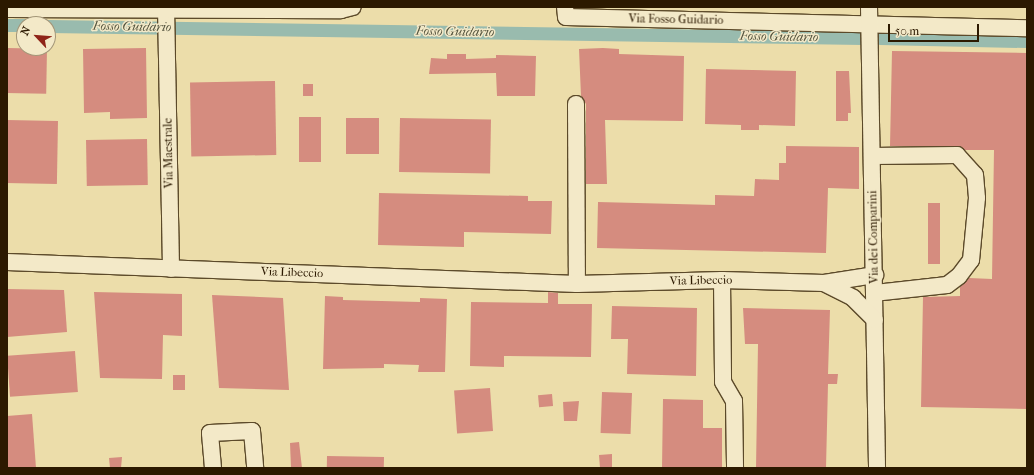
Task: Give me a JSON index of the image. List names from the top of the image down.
{
  "streets": {
    "street": [
      "Via Fosso Guidario",
      "Via Maestrale",
      "Via dei Comparini",
      "Via Libeccio"
    ]
  },
  "crossings": [
    ["Via Fosso Guidario", "Via dei Comparini"],
    ["Via Maestrale", "Via Libeccio"],
    ["Via dei Comparini", "Via Libeccio"]
  ],
  "water": ["Fosso Guidario"],
  "scale_bar": "50 m",
  "north": "top left"
}
